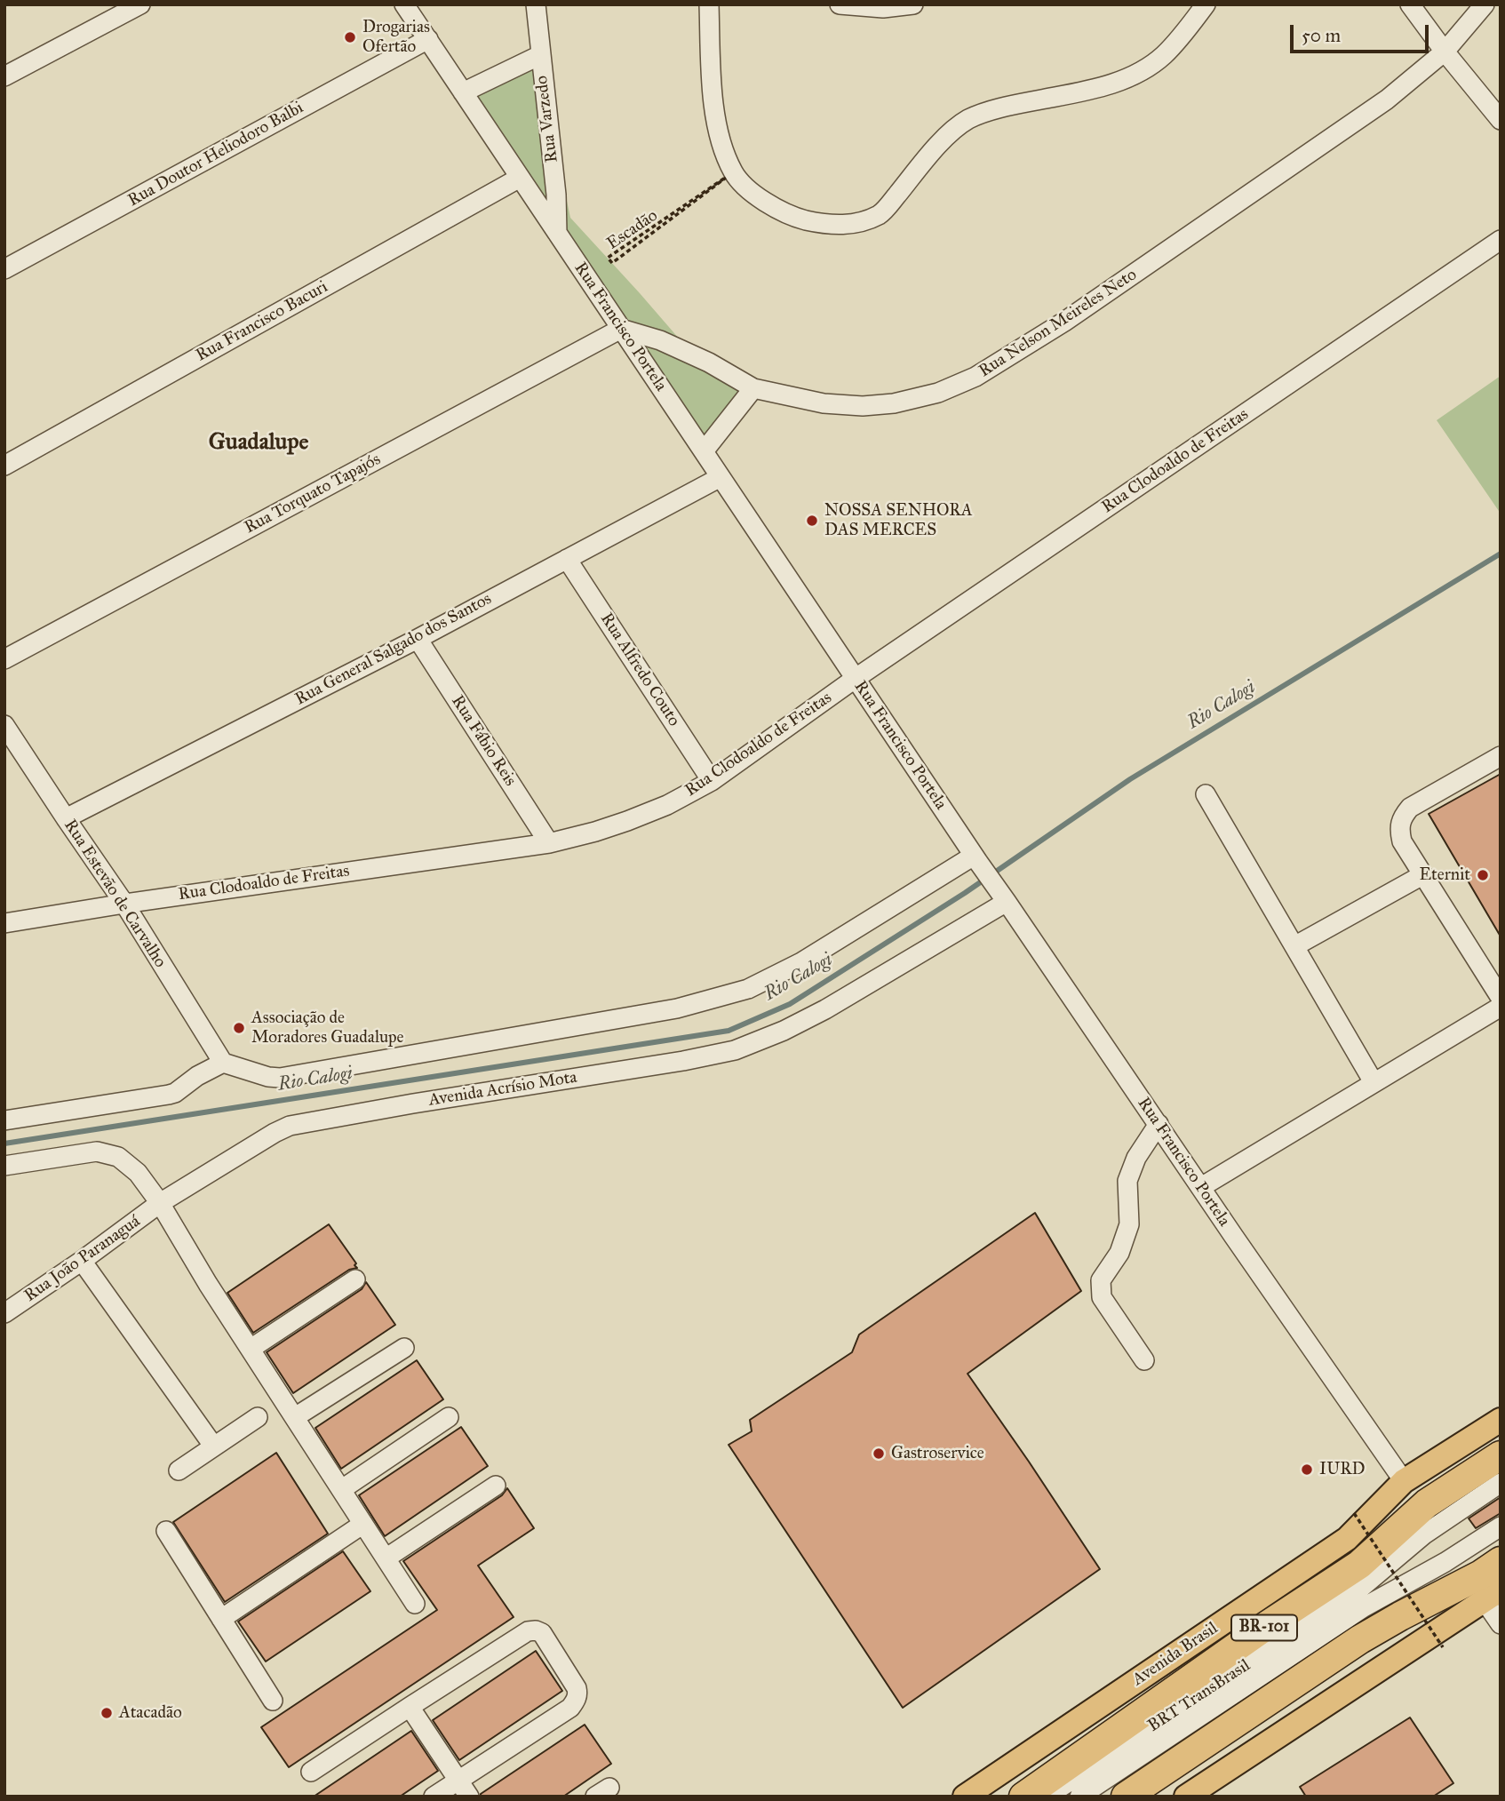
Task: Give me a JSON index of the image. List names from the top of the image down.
{
  "streets": {
    "highway": ["BR-101", "Avenida Brasil"],
    "street": [
      "Rua Varzedo",
      "Rua Doutor Heliodoro Balbi",
      "Rua Francisco Bacuri",
      "Rua Nelson Meireles Neto",
      "Rua Francisco Portela",
      "Rua Clodoaldo de Freitas",
      "Rua Torquato Tapajós",
      "Rua General Salgado dos Santos",
      "Rua Alfredo Couto",
      "Rua Fábio Reis",
      "Rua Estevão de Carvalho",
      "Avenida Acrísio Mota",
      "Rua João Paranaguá",
      "BRT TransBrasil"
    ],
    "path": ["Escadão"]
  },
  "crossings": [
    ["Rua Varzedo", "Rua Francisco Portela"],
    ["Rua Doutor Heliodoro Balbi", "Rua Francisco Portela"],
    ["Rua Francisco Bacuri", "Rua Francisco Portela"],
    ["Rua Nelson Meireles Neto", "Rua Francisco Portela"],
    ["Rua Nelson Meireles Neto", "Rua Torquato Tapajós"],
    ["Rua Francisco Portela", "Rua Clodoaldo de Freitas"],
    ["Rua Francisco Portela", "Rua Torquato Tapajós"],
    ["Rua Francisco Portela", "Rua General Salgado dos Santos"],
    ["Rua Francisco Portela", "Avenida Acrísio Mota"],
    ["Rua Francisco Portela", "Avenida Brasil"],
    ["Rua Clodoaldo de Freitas", "Rua Alfredo Couto"],
    ["Rua Clodoaldo de Freitas", "Rua Fábio Reis"],
    ["Rua Clodoaldo de Freitas", "Rua Estevão de Carvalho"],
    ["Rua General Salgado dos Santos", "Rua Alfredo Couto"],
    ["Rua General Salgado dos Santos", "Rua Fábio Reis"],
    ["Rua General Salgado dos Santos", "Rua Estevão de Carvalho"],
    ["Avenida Acrísio Mota", "Rua João Paranaguá"]
  ],
  "districts": ["Guadalupe"],
  "water": ["Rio Calogi"],
  "places": [
    "Drogarias Ofertão",
    "NOSSA SENHORA DAS MERCES",
    "Eternit",
    "Associação de Moradores Guadalupe",
    "Gastroservice",
    "IURD",
    "Atacadão"
  ],
  "scale_bar": "50 m"
}
